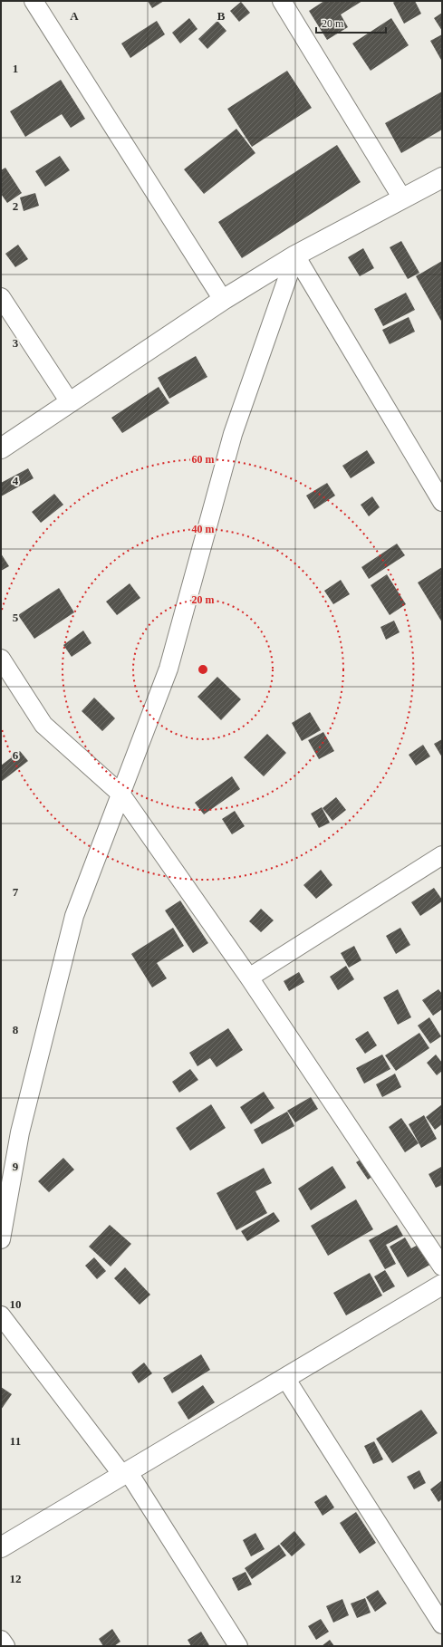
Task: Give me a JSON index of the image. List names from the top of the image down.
{
  "scale_bar": "20 m",
  "grid": {
    "columns": ["A", "B"],
    "rows": [
      "1",
      "2",
      "3",
      "4",
      "5",
      "6",
      "7",
      "8",
      "9",
      "10",
      "11",
      "12"
    ]
  },
  "rings": ["60 m", "40 m", "20 m"]
}
